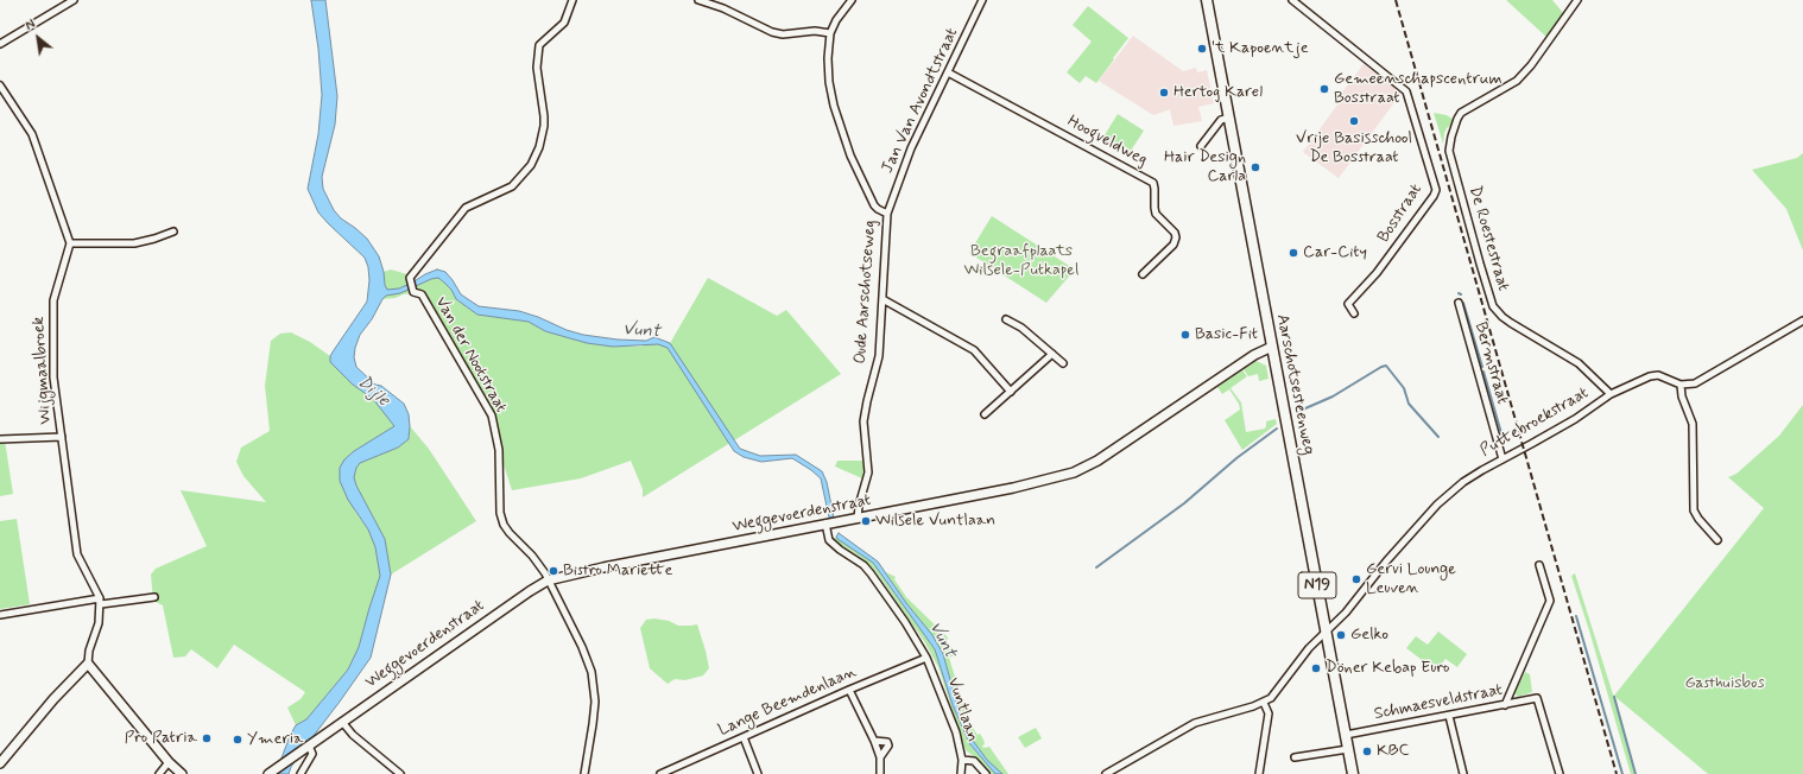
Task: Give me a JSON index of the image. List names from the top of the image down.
{
  "streets": {
    "main road": ["Aarschotsesteenweg", "N19"],
    "street": [
      "Jan Van Avondtstraat",
      "Hoogveldweg",
      "Bosstraat",
      "De Roestestraat",
      "Oude Aarschotseweg",
      "Van der Nootstraat",
      "Bermstraat",
      "Wijgmaalbroek",
      "Puttebroekstraat",
      "Weggevoerdenstraat",
      "Lange Beemdenlaan",
      "Schmaesveldstraat",
      "Vuntlaan"
    ]
  },
  "crossings": [
    ["Jan Van Avondtstraat", "Hoogveldweg"],
    ["Jan Van Avondtstraat", "Oude Aarschotseweg"],
    ["De Roestestraat", "Puttebroekstraat"],
    ["Oude Aarschotseweg", "Weggevoerdenstraat"],
    ["Van der Nootstraat", "Weggevoerdenstraat"],
    ["Bermstraat", "Puttebroekstraat"],
    ["Aarschotsesteenweg", "Puttebroekstraat"],
    ["Aarschotsesteenweg", "Weggevoerdenstraat"],
    ["Aarschotsesteenweg", "Schmaesveldstraat"],
    ["Weggevoerdenstraat", "Vuntlaan"],
    ["Lange Beemdenlaan", "Vuntlaan"]
  ],
  "water": ["Vunt", "Dijle"],
  "parks": ["Begraafplaats Wilsele-Putkapel", "Gasthuisbos"],
  "places": [
    "'t Kapoentje",
    "Gemeenschapscentrum Bosstraat",
    "Hertog Karel",
    "Vrije Basisschool De Bosstraat",
    "Hair Design Carla",
    "Car-City",
    "Basic-Fit",
    "Wilsele Vuntlaan",
    "Bistro Mariette",
    "Gervi Lounge Leuven",
    "Gelko",
    "Döner Kebap Euro",
    "Pro Patria",
    "Ymeria",
    "KBC"
  ],
  "north": "top left"
}
